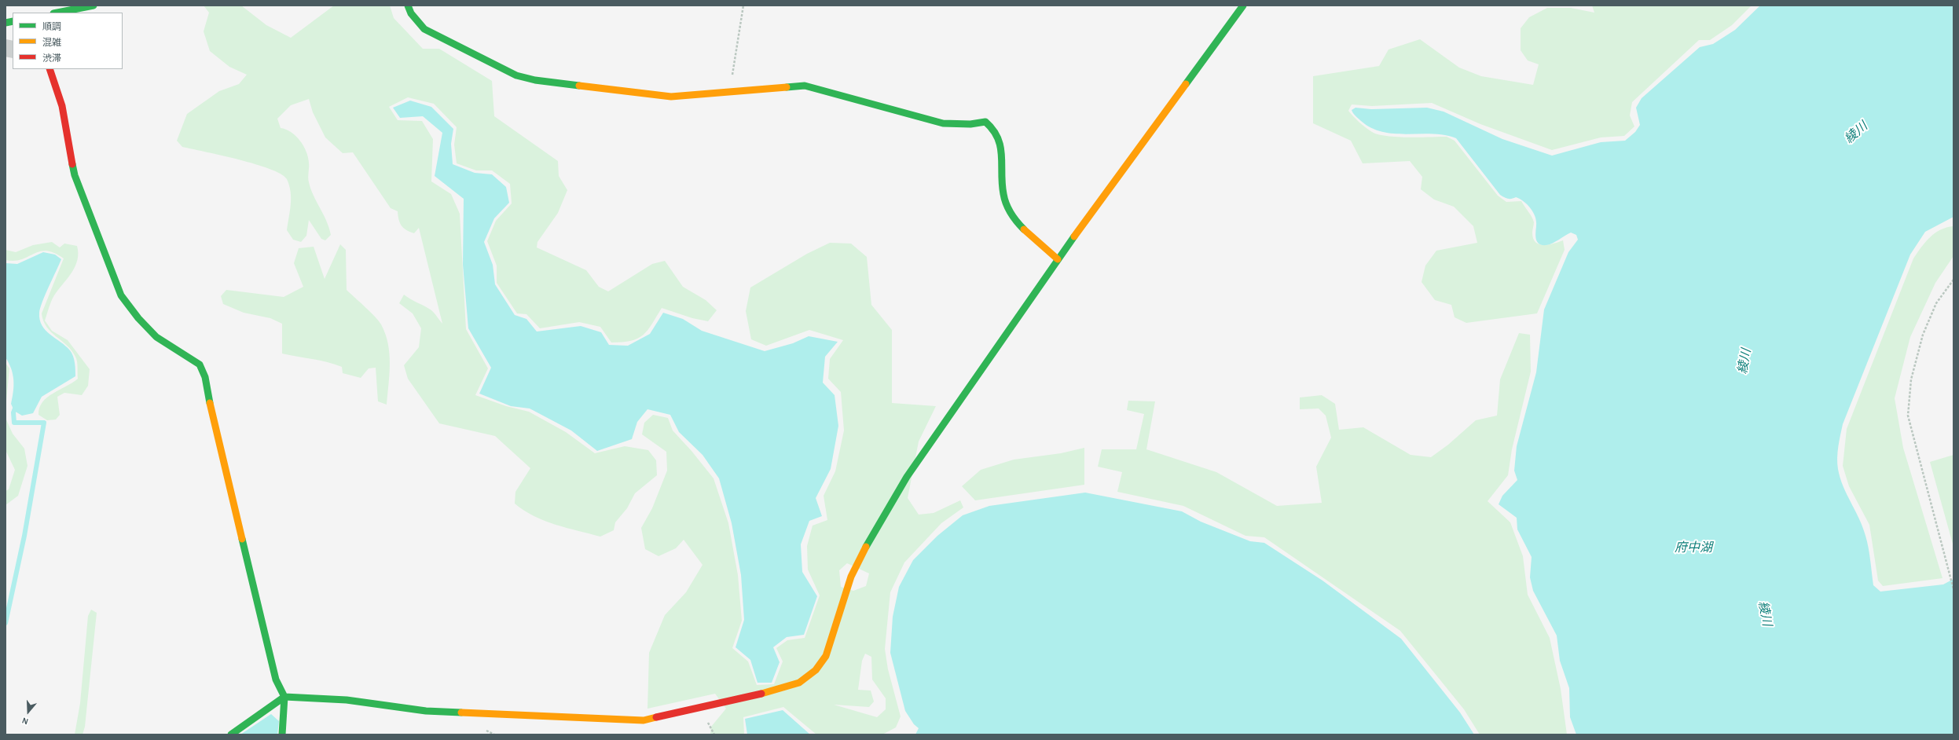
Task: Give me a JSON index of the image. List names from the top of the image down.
{
  "water": ["綾川", "府中湖"],
  "legend": ["順調", "混雑", "渋滞"],
  "north": "bottom"
}
